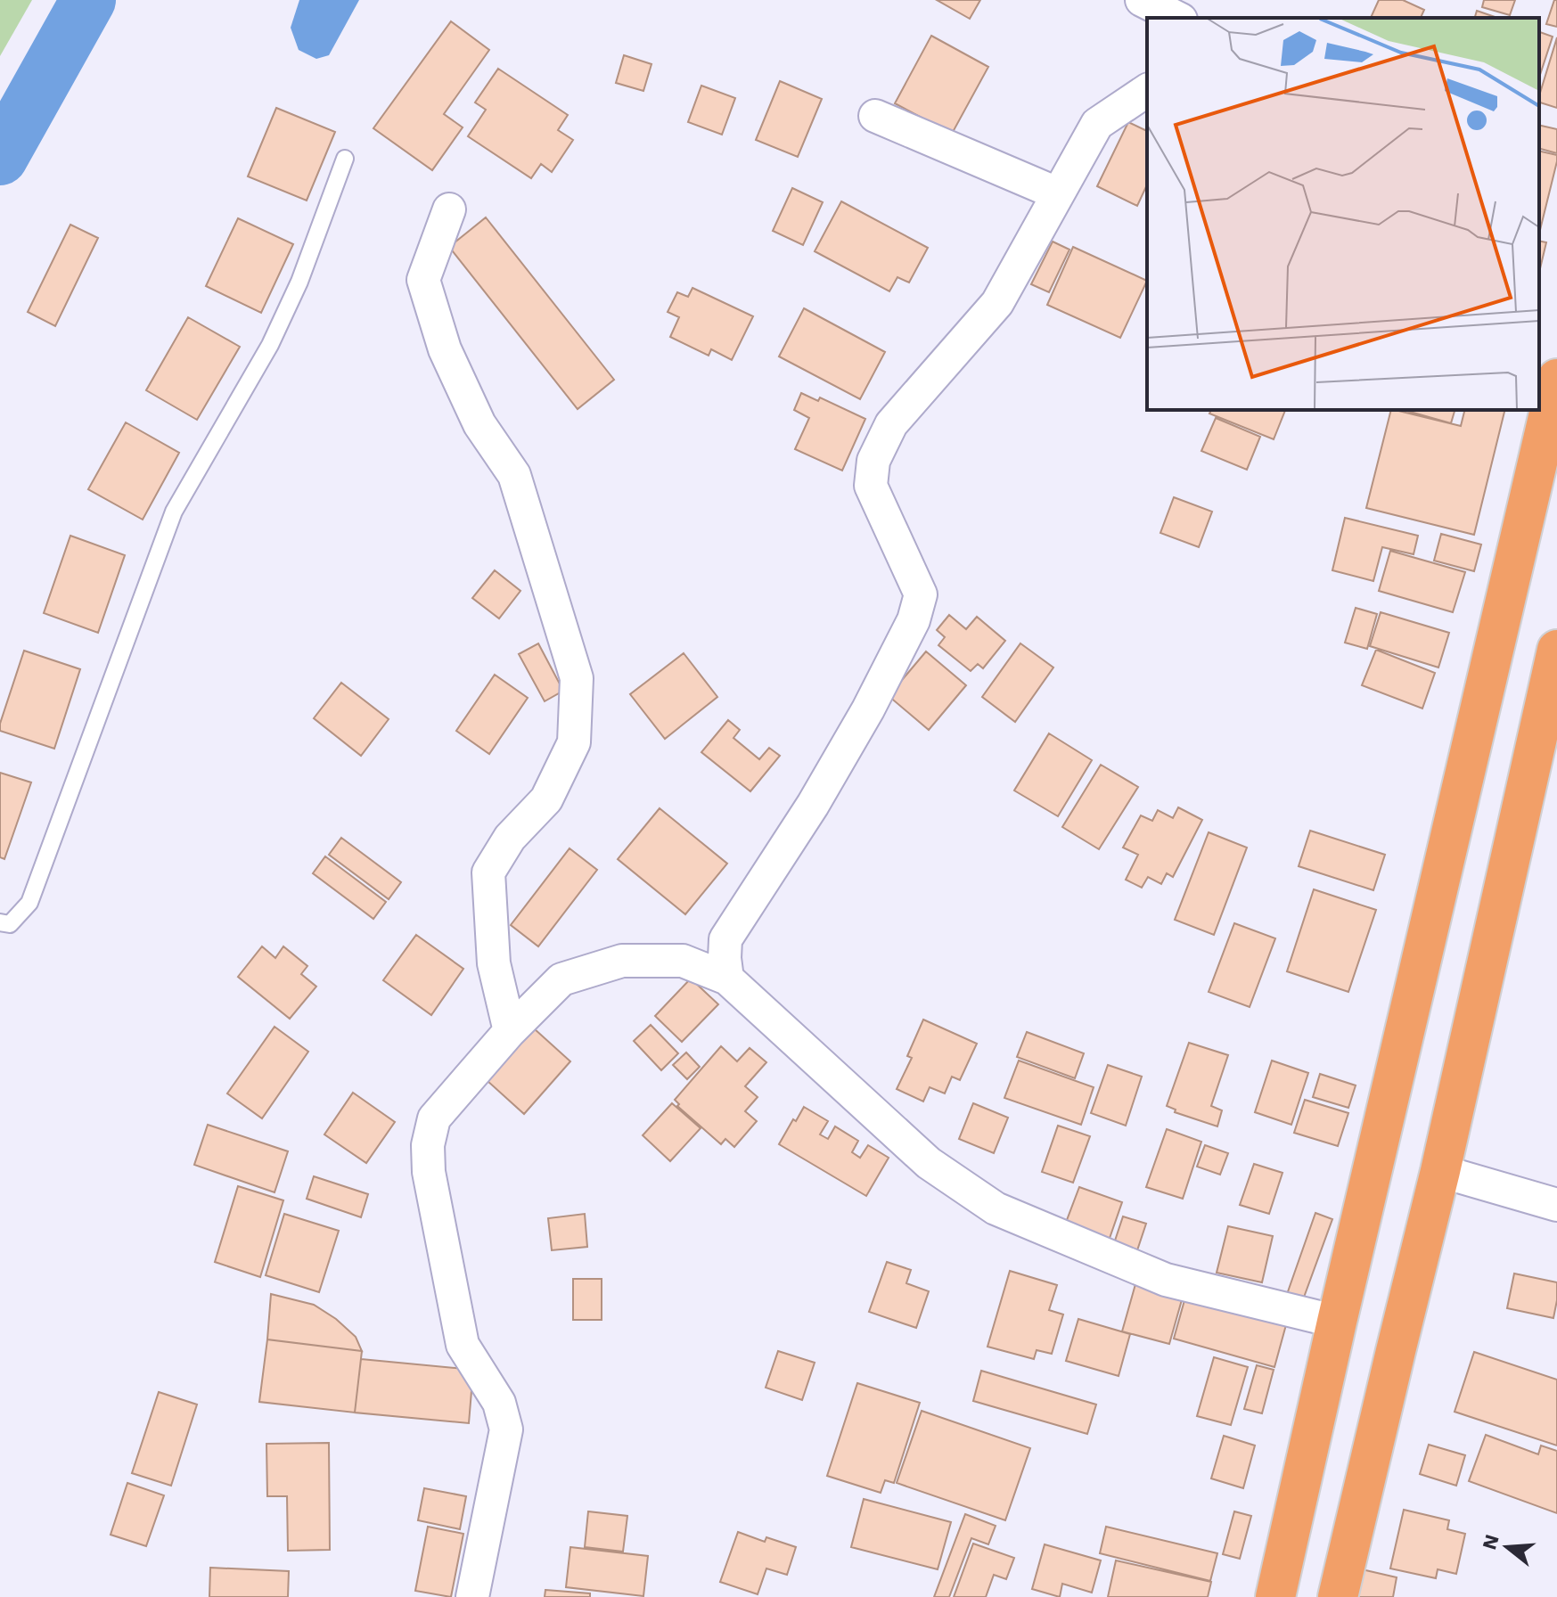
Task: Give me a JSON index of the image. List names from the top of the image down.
{
  "north": "left"
}
